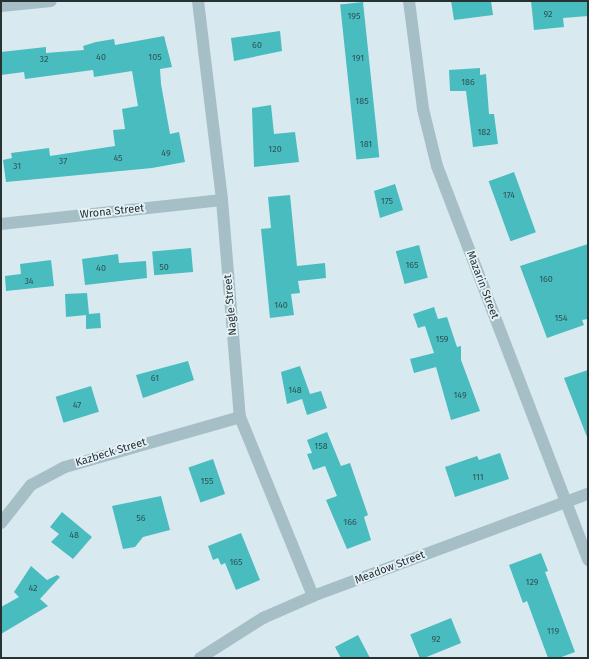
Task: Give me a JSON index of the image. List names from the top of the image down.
{
  "streets": {
    "street": [
      "Wrona Street",
      "Mazarin Street",
      "Nagle Street",
      "Kazbeck Street",
      "Meadow Street"
    ]
  },
  "crossings": [
    ["Wrona Street", "Nagle Street"],
    ["Mazarin Street", "Meadow Street"],
    ["Nagle Street", "Kazbeck Street"],
    ["Nagle Street", "Meadow Street"]
  ],
  "house_numbers": [
    "92",
    "195",
    "60",
    "40",
    "105",
    "191",
    "32",
    "186",
    "185",
    "182",
    "181",
    "120",
    "49",
    "45",
    "37",
    "31",
    "174",
    "175",
    "165",
    "50",
    "40",
    "160",
    "34",
    "140",
    "154",
    "159",
    "61",
    "148",
    "149",
    "47",
    "158",
    "111",
    "155",
    "56",
    "166",
    "48",
    "165",
    "129",
    "42",
    "119",
    "92"
  ]
}
